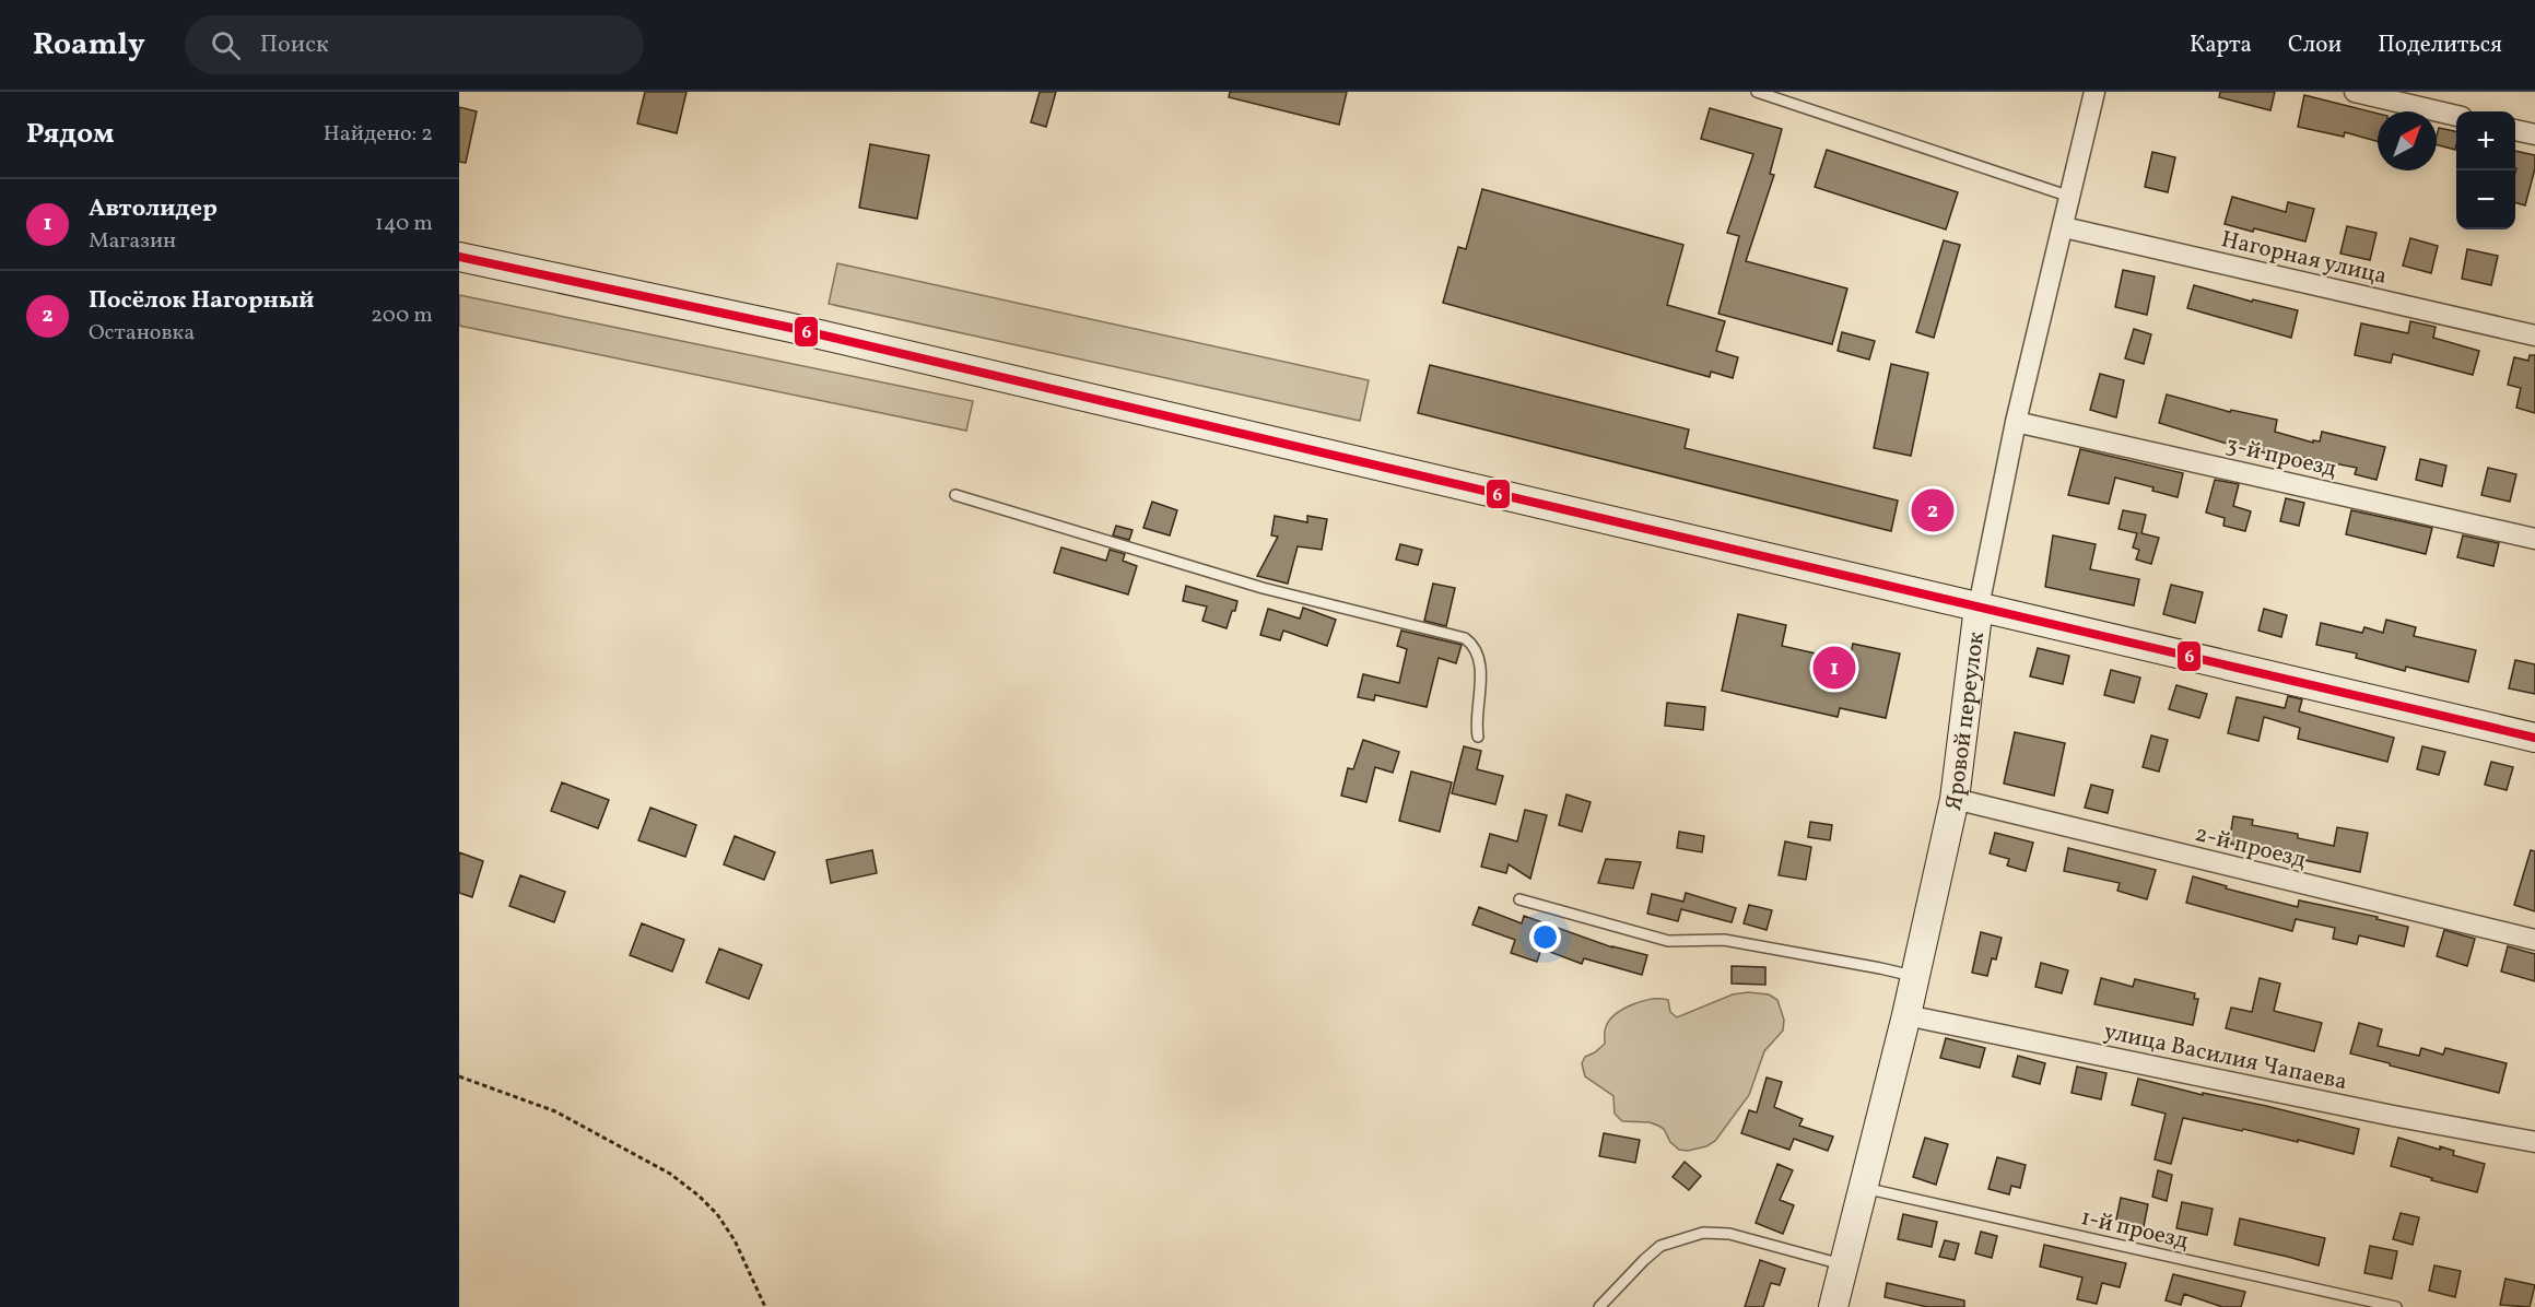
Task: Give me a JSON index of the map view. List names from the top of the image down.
{
  "streets": {
    "main road": ["Яровой переулок"],
    "street": [
      "Нагорная улица",
      "3-й проезд",
      "2-й проезд",
      "улица Василия Чапаева"
    ],
    "lane": ["1-й проезд"]
  },
  "crossings": [
    ["Нагорная улица", "Яровой переулок"],
    ["3-й проезд", "Яровой переулок"],
    ["Яровой переулок", "2-й проезд"],
    ["Яровой переулок", "улица Василия Чапаева"],
    ["Яровой переулок", "1-й проезд"]
  ],
  "lines": ["transit line 6"],
  "north": "top right",
  "page": {
    "header": "Roamly",
    "search": "Поиск",
    "nav": ["Карта", "Слои", "Поделиться"],
    "heading": ["Рядом", "Найдено: 2"],
    "map_buttons": ["+", "−"],
    "list": [
      {
        "mark": "1",
        "name": "Автолидер",
        "note": "Магазин",
        "value": "140 m"
      },
      {
        "mark": "2",
        "name": "Посёлок Нагорный",
        "note": "Остановка",
        "value": "200 m"
      }
    ],
    "pins": ["2", "1"]
  }
}
